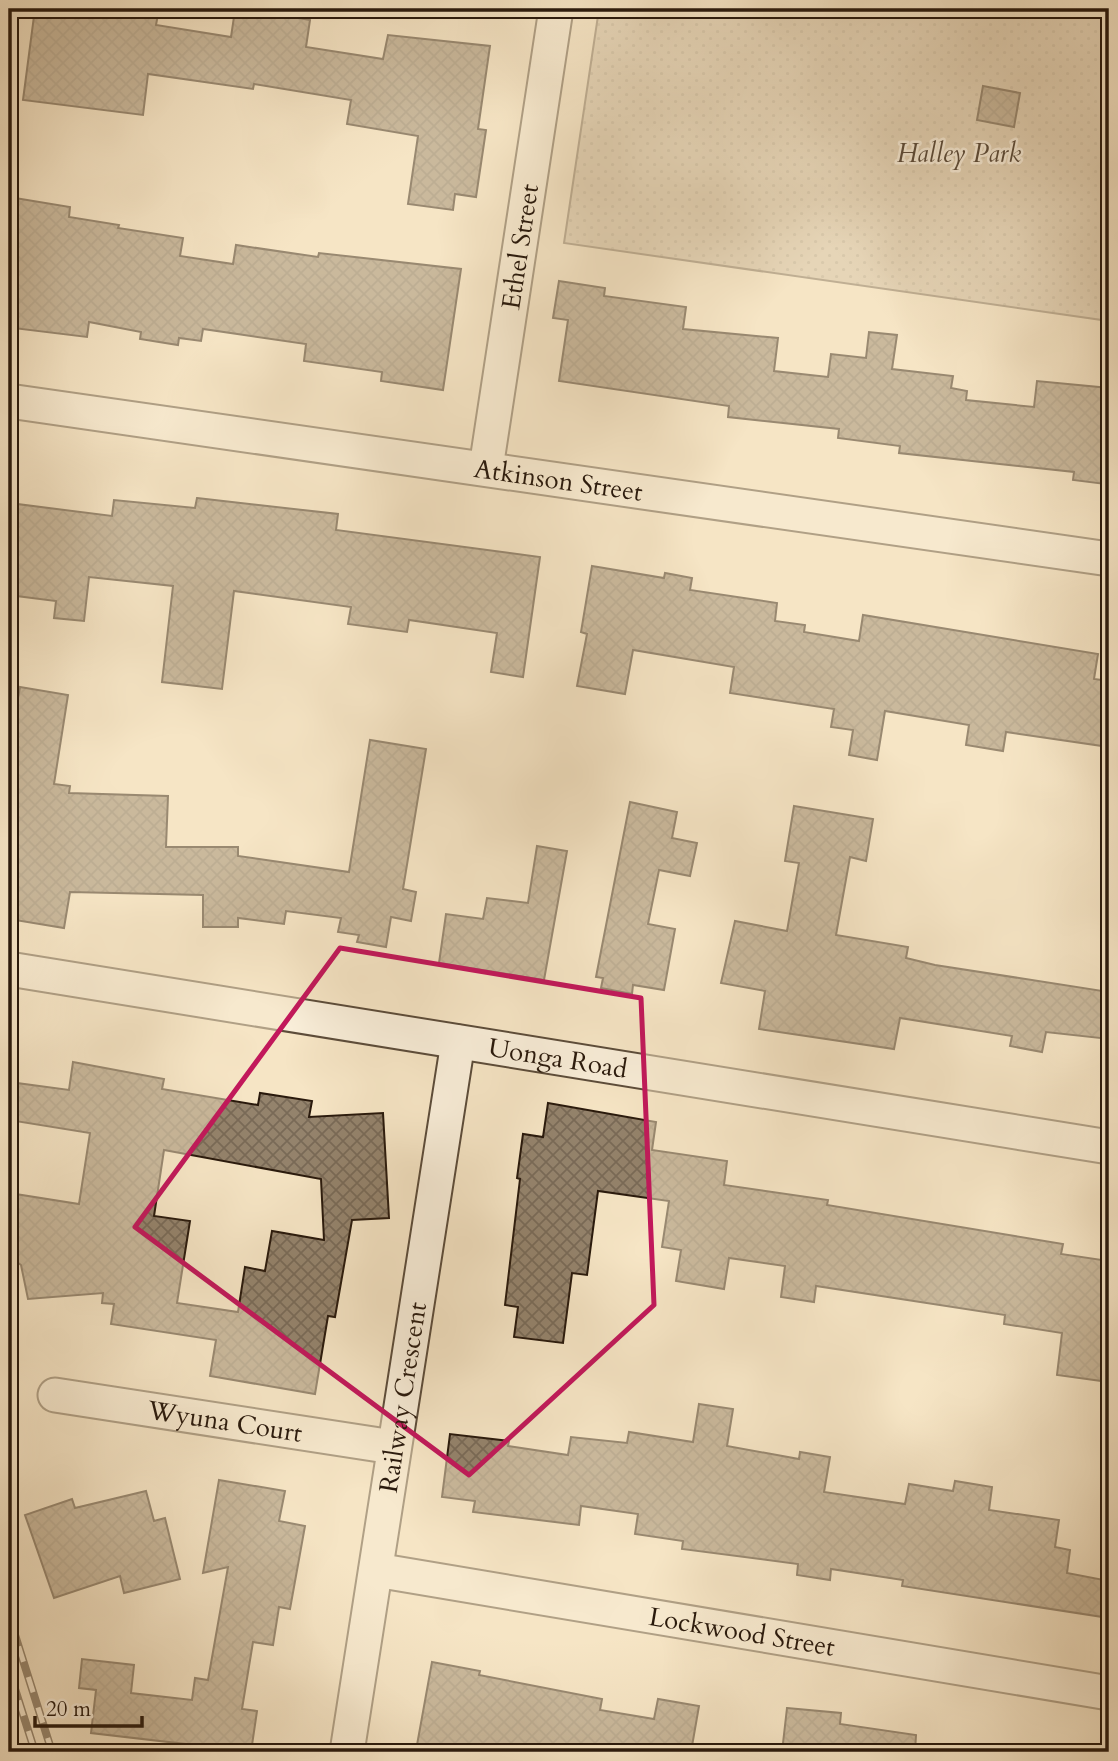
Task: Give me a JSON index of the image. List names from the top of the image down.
{
  "streets": {
    "street": [
      "Ethel Street",
      "Atkinson Street",
      "Uonga Road",
      "Railway Crescent",
      "Wyuna Court",
      "Lockwood Street"
    ]
  },
  "crossings": [
    ["Ethel Street", "Atkinson Street"],
    ["Uonga Road", "Railway Crescent"],
    ["Railway Crescent", "Wyuna Court"],
    ["Railway Crescent", "Lockwood Street"]
  ],
  "parks": ["Halley Park"],
  "scale_bar": "20 m"
}
